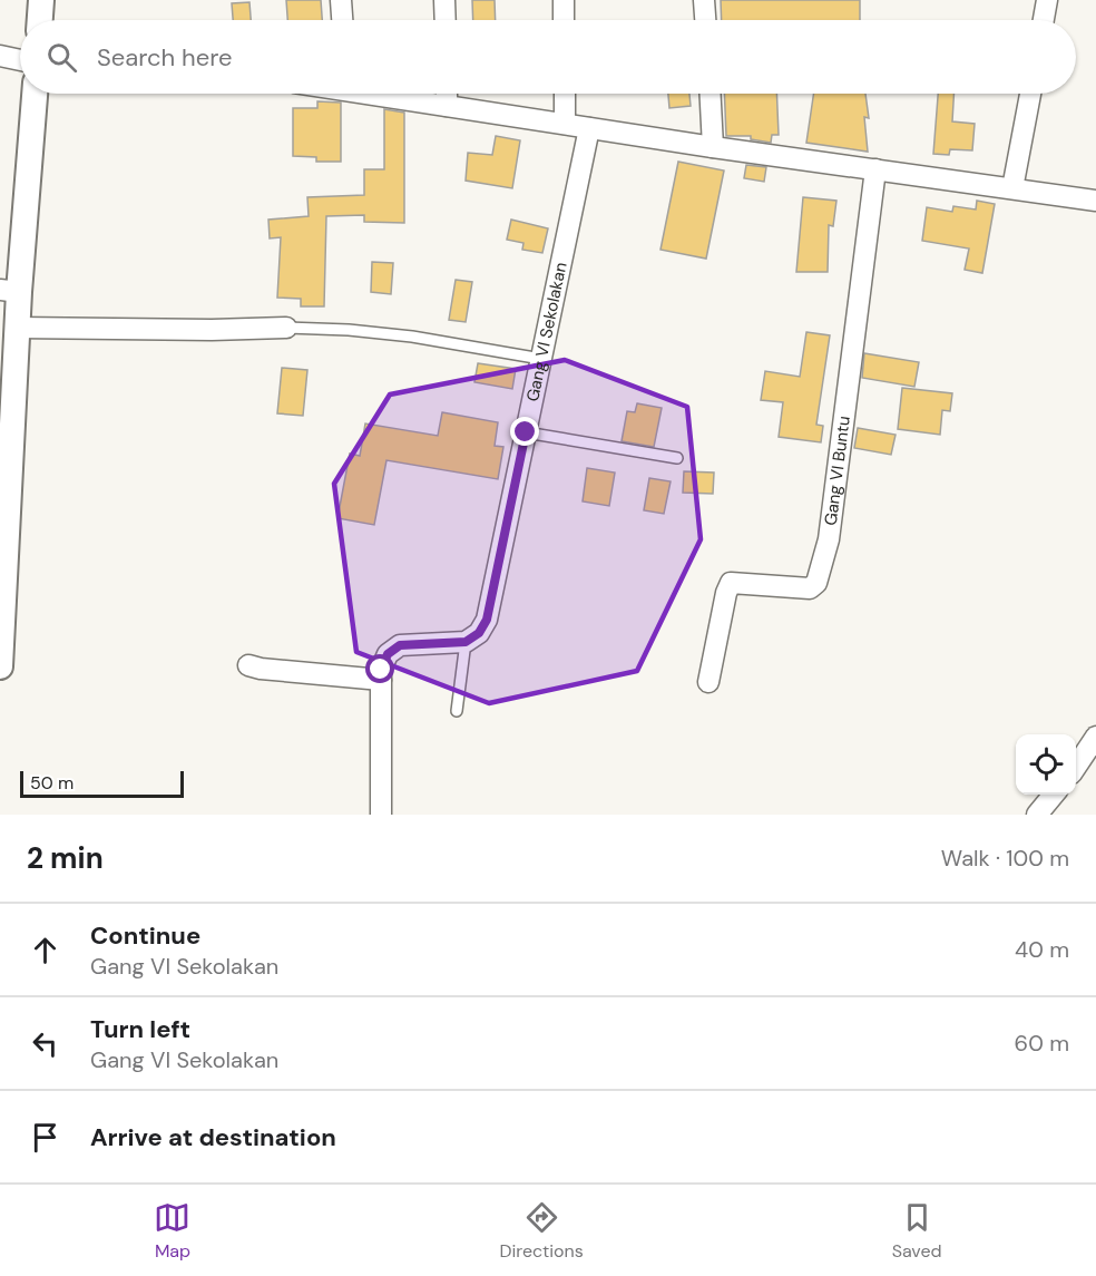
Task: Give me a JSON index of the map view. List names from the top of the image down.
{
  "streets": {
    "street": ["Gang VI Sekolakan", "Gang VI Buntu"]
  },
  "scale_bar": "50 m",
  "page": {
    "search": "Search here",
    "scale": "50 m",
    "heading": ["2 min", "Walk · 100 m"],
    "list": [
      ["Continue", "Gang VI Sekolakan", "40 m"],
      ["Turn left", "Gang VI Sekolakan", "60 m"],
      "Arrive at destination"
    ],
    "nav": ["Map", "Directions", "Saved"]
  }
}
